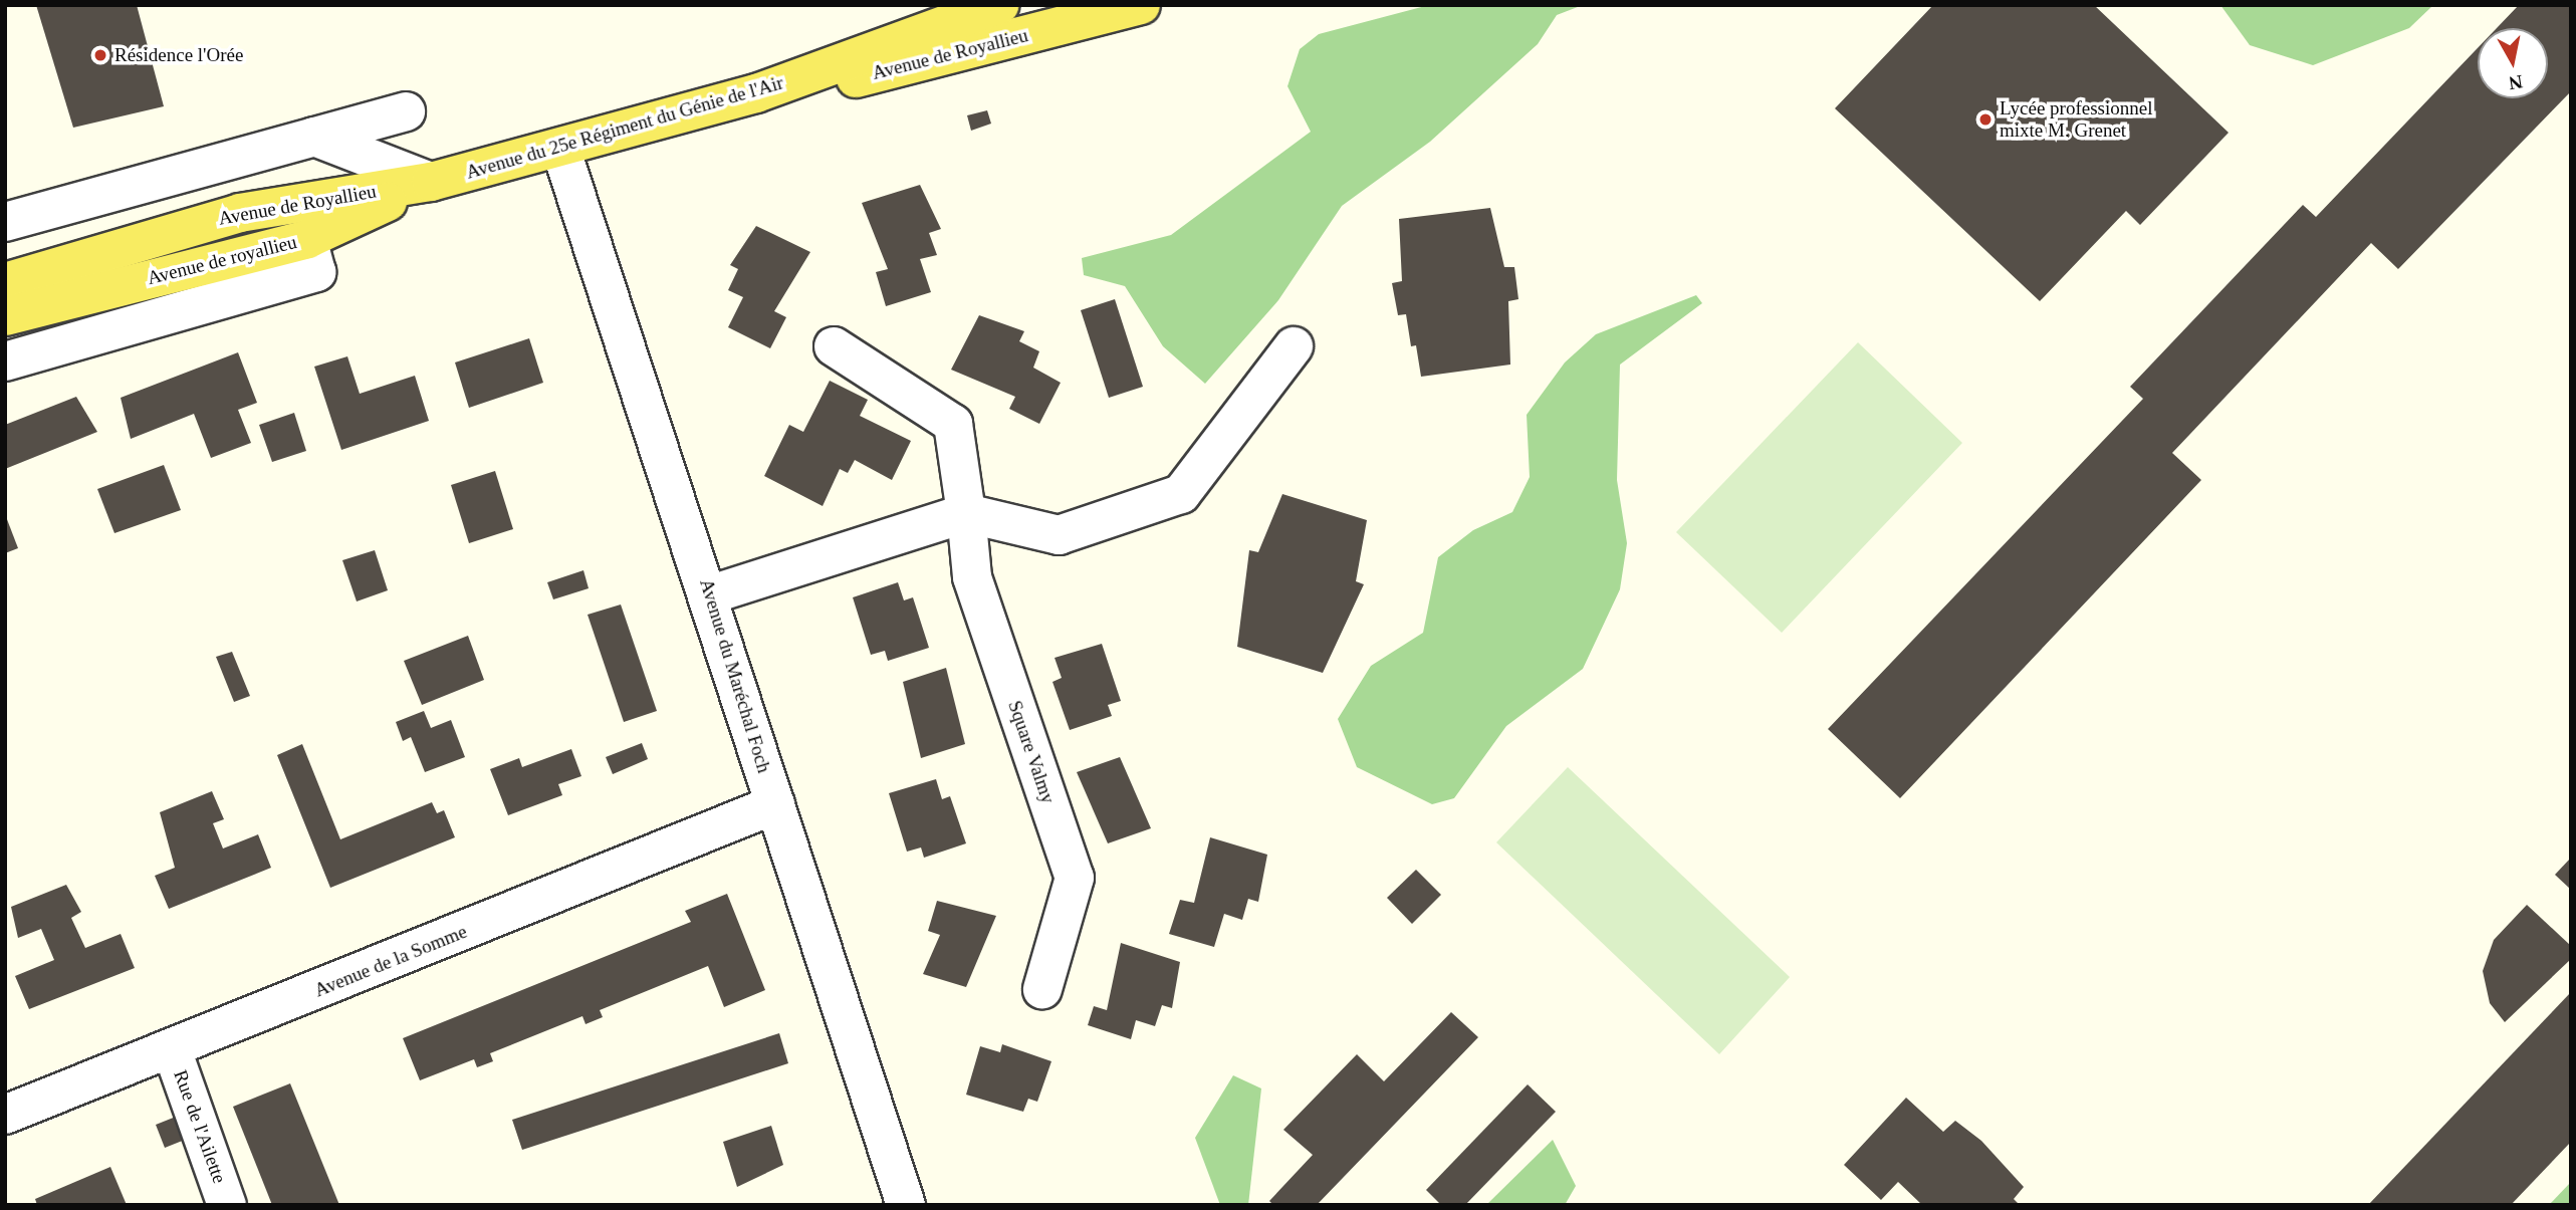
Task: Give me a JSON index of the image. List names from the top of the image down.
{
  "streets": {
    "main road": ["Avenue de Royallieu", "Avenue du 25e Régiment du Génie de l'Air", "Avenue de royallieu"],
    "street": [
      "Avenue du Maréchal Foch",
      "Square Valmy",
      "Avenue de la Somme",
      "Rue de l'Ailette"
    ]
  },
  "crossings": [
    ["Avenue de Royallieu", "Avenue du 25e Régiment du Génie de l'Air"],
    ["Avenue de Royallieu", "Avenue de royallieu"],
    ["Avenue du 25e Régiment du Génie de l'Air", "Avenue de royallieu"],
    ["Avenue du 25e Régiment du Génie de l'Air", "Avenue du Maréchal Foch"],
    ["Avenue du Maréchal Foch", "Avenue de la Somme"],
    ["Avenue de la Somme", "Rue de l'Ailette"]
  ],
  "places": ["Résidence l'Orée", "Lycée professionnel mixte M. Grenet"],
  "north": "bottom"
}
